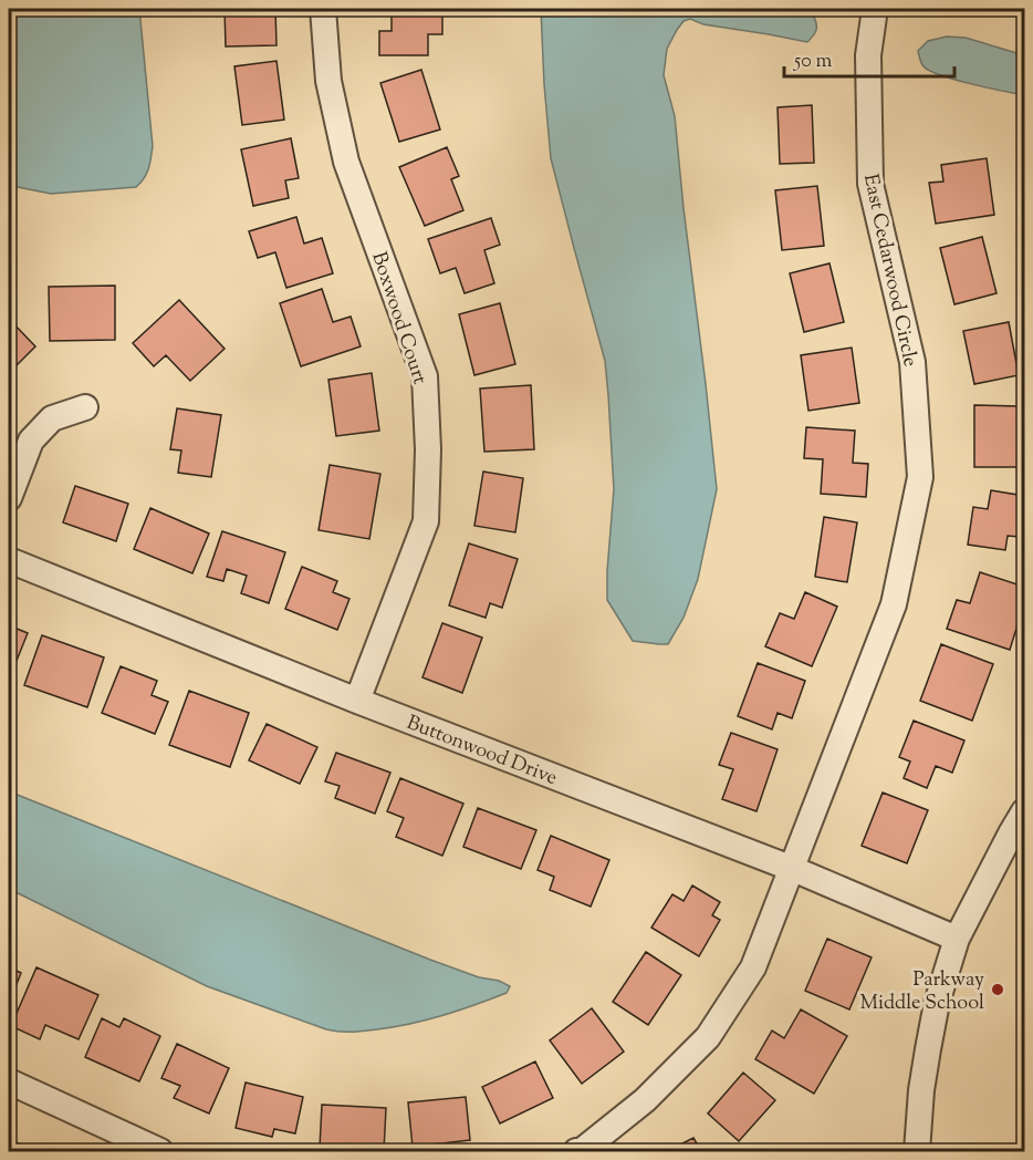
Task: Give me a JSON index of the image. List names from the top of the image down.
{
  "streets": {
    "street": ["East Cedarwood Circle", "Boxwood Court", "Buttonwood Drive"]
  },
  "crossings": [
    ["East Cedarwood Circle", "Buttonwood Drive"],
    ["Boxwood Court", "Buttonwood Drive"]
  ],
  "places": ["Parkway Middle School"],
  "scale_bar": "50 m"
}
